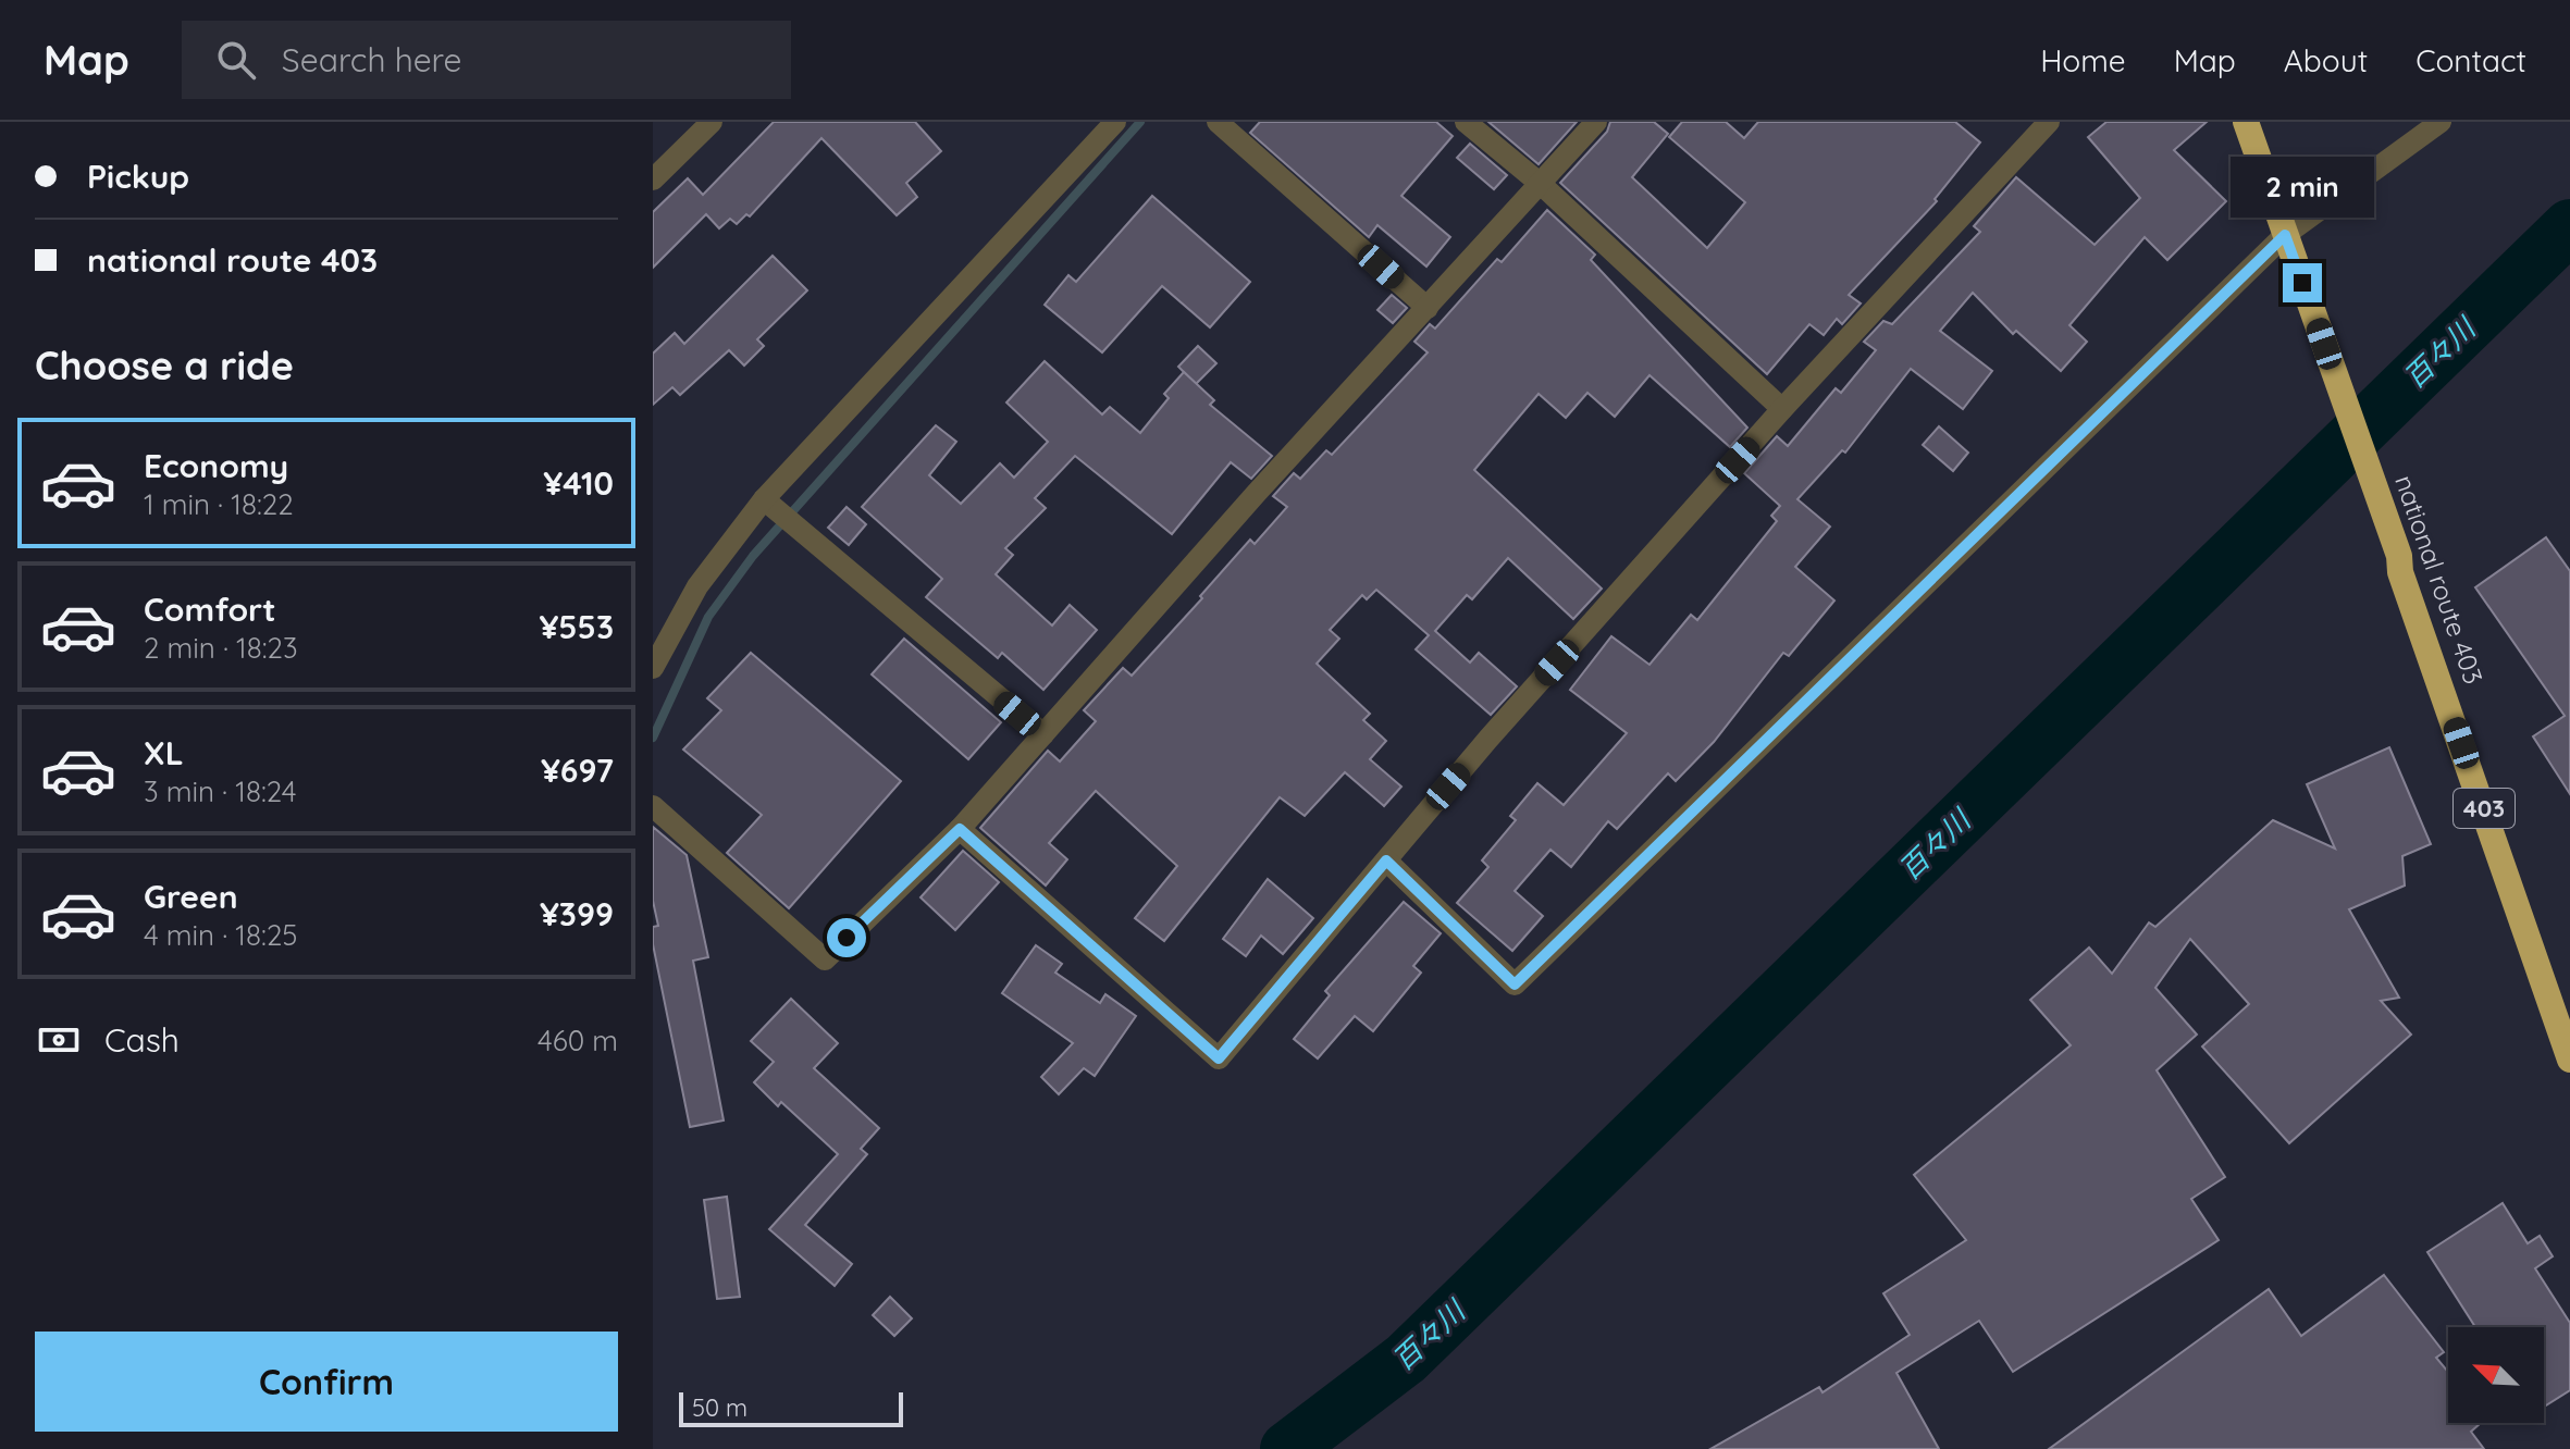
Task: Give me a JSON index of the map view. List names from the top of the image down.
{
  "streets": {
    "highway": ["national route 403", "403"]
  },
  "water": ["百々川"],
  "scale_bar": "50 m",
  "north": "top left",
  "page": {
    "header": "Map",
    "search": "Search here",
    "nav": [
      "Home",
      "Map",
      "About",
      "Contact"
    ],
    "banner": ["Pickup", "national route 403"],
    "bubble": "2 min",
    "heading": "Choose a ride",
    "list": [
      {
        "name": "Economy",
        "note": "1 min · 18:22",
        "value": "¥410"
      },
      {
        "name": "Comfort",
        "note": "2 min · 18:23",
        "value": "¥553"
      },
      {
        "name": "XL",
        "note": "3 min · 18:24",
        "value": "¥697"
      },
      {
        "name": "Green",
        "note": "4 min · 18:25",
        "value": "¥399"
      }
    ],
    "pay": ["Cash", "460 m"],
    "buttons": "Confirm",
    "scale": "50 m"
  }
}
